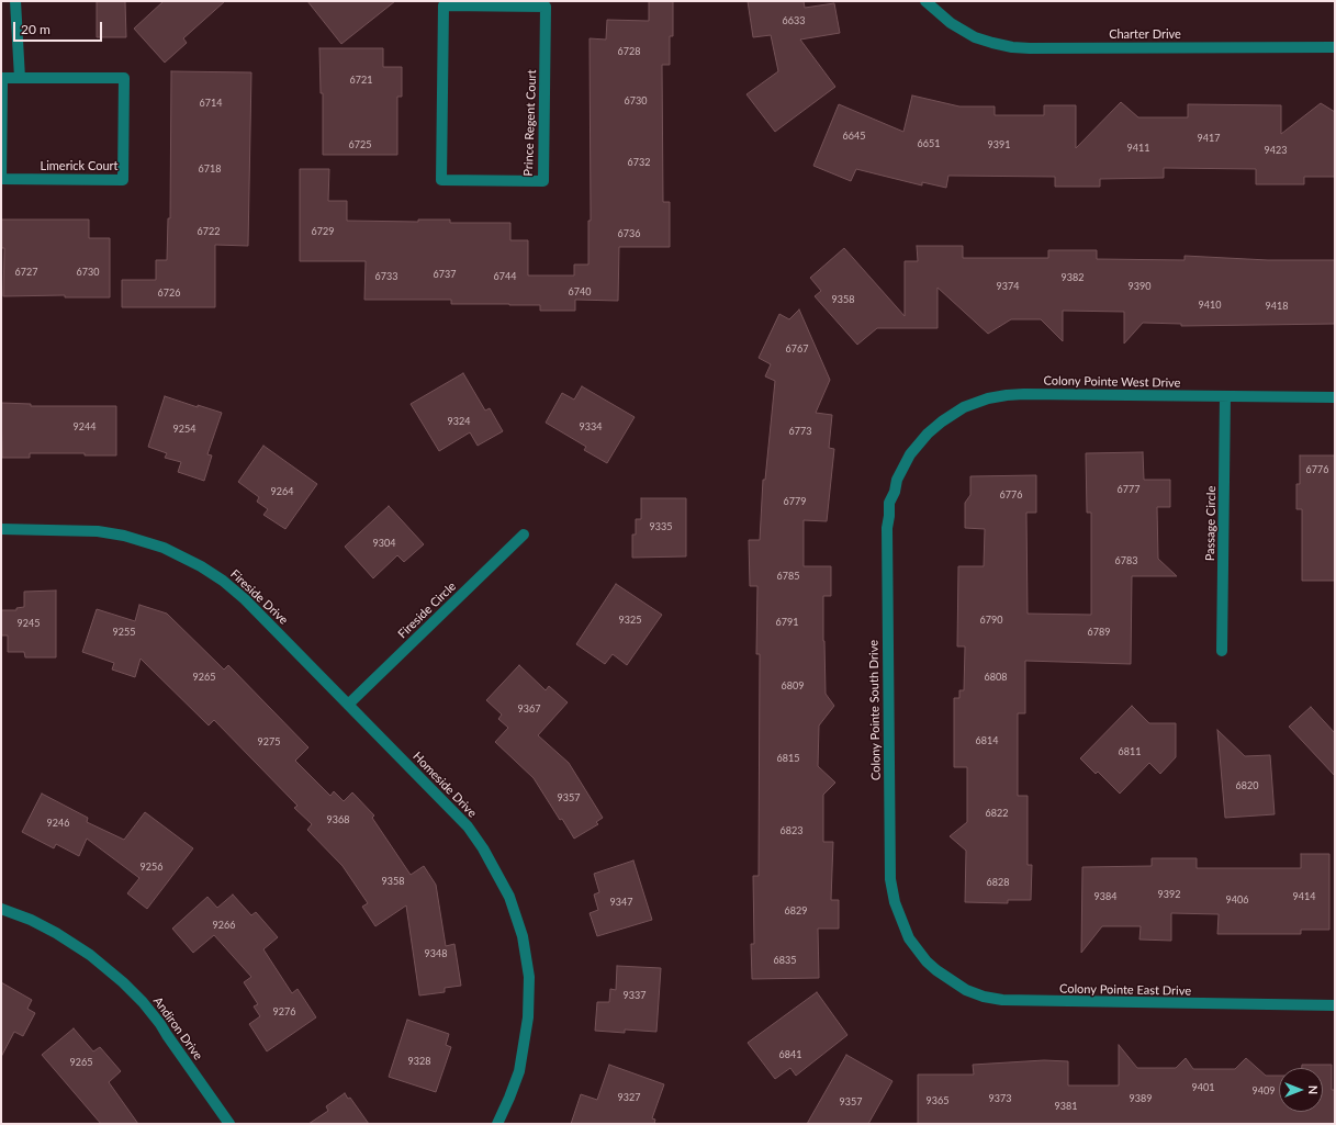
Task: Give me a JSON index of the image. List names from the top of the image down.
{
  "streets": {
    "street": [
      "Charter Drive",
      "Prince Regent Court",
      "Limerick Court",
      "Colony Pointe West Drive",
      "Passage Circle",
      "Fireside Drive",
      "Fireside Circle",
      "Colony Pointe South Drive",
      "Homeside Drive",
      "Colony Pointe East Drive",
      "Andiron Drive"
    ]
  },
  "crossings": [
    ["Colony Pointe West Drive", "Passage Circle"],
    ["Colony Pointe West Drive", "Colony Pointe South Drive"],
    ["Fireside Drive", "Fireside Circle"],
    ["Fireside Drive", "Homeside Drive"],
    ["Fireside Circle", "Homeside Drive"],
    ["Colony Pointe South Drive", "Colony Pointe East Drive"]
  ],
  "house_numbers": [
    "6633",
    "6728",
    "6721",
    "6730",
    "6714",
    "6645",
    "9417",
    "6651",
    "6725",
    "9391",
    "9411",
    "9423",
    "6732",
    "6718",
    "6722",
    "6729",
    "6736",
    "6727",
    "6730",
    "6737",
    "6733",
    "6744",
    "9382",
    "9374",
    "9390",
    "6740",
    "6726",
    "9358",
    "9410",
    "9418",
    "6767",
    "9324",
    "9244",
    "9334",
    "9254",
    "6773",
    "6776",
    "6777",
    "9264",
    "6776",
    "6779",
    "9335",
    "9304",
    "6783",
    "6785",
    "9325",
    "6790",
    "6791",
    "9245",
    "9255",
    "6789",
    "9265",
    "6808",
    "6809",
    "9367",
    "6814",
    "9275",
    "6811",
    "6815",
    "6820",
    "9357",
    "6822",
    "9368",
    "9246",
    "6823",
    "9256",
    "9358",
    "6828",
    "9392",
    "9384",
    "9414",
    "9406",
    "9347",
    "6829",
    "9266",
    "9348",
    "6835",
    "9337",
    "9276",
    "6841",
    "9328",
    "9265",
    "9401",
    "9409",
    "9327",
    "9373",
    "9389",
    "9365",
    "9357",
    "9381"
  ],
  "scale_bar": "20 m",
  "north": "right"
}
